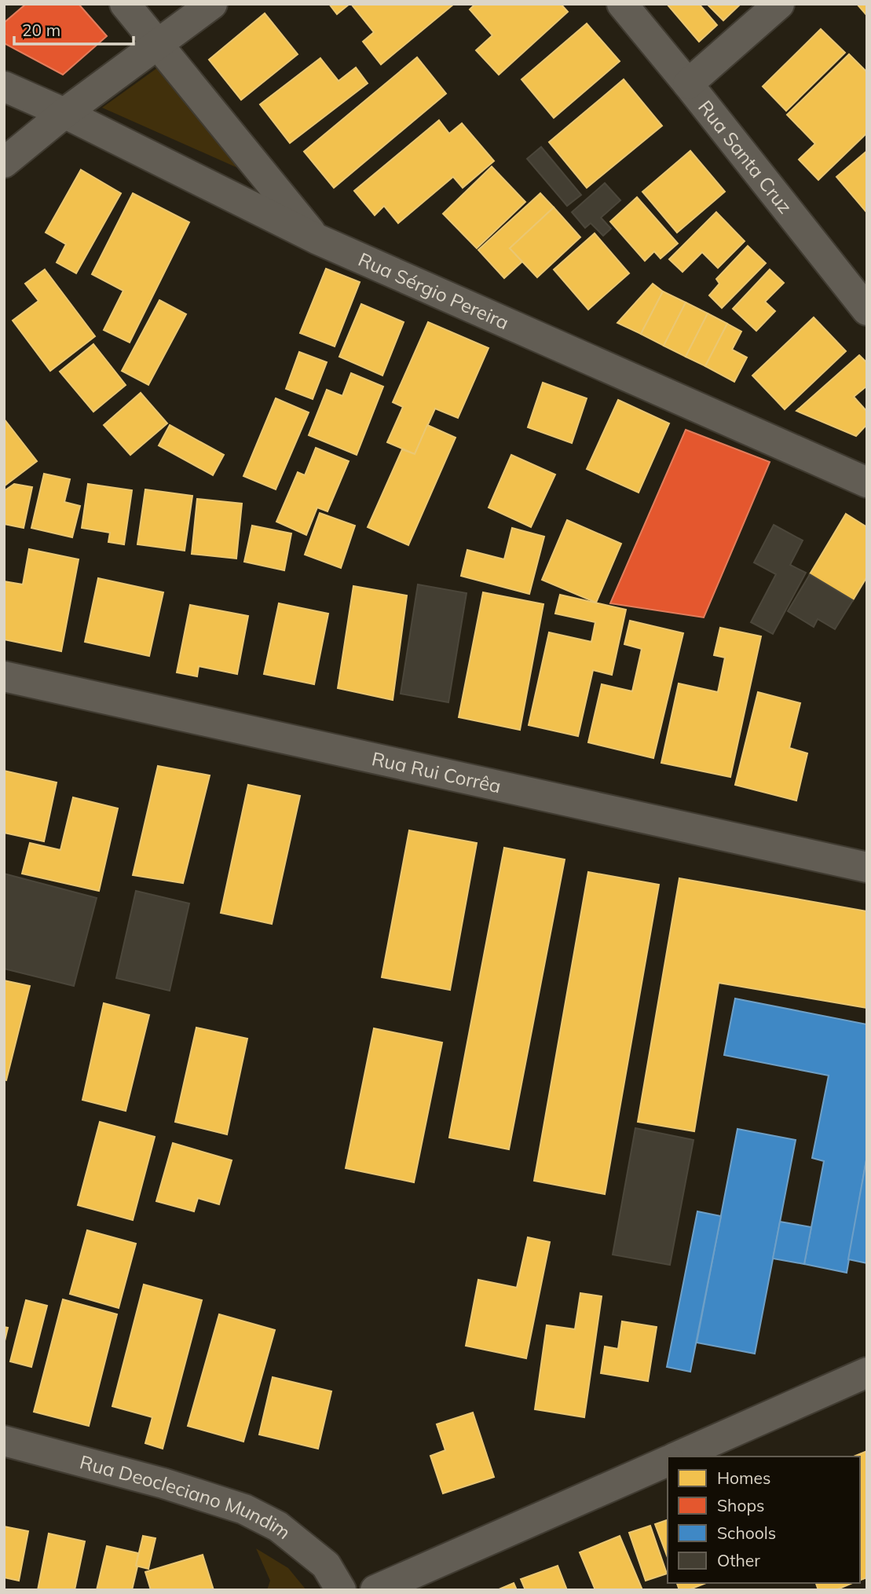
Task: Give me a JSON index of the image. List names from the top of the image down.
{
  "streets": {
    "street": [
      "Rua Santa Cruz",
      "Rua Sérgio Pereira",
      "Rua Rui Corrêa",
      "Rua Deocleciano Mundim"
    ]
  },
  "legend": [
    "Homes",
    "Shops",
    "Schools",
    "Other"
  ],
  "scale_bar": "20 m"
}
